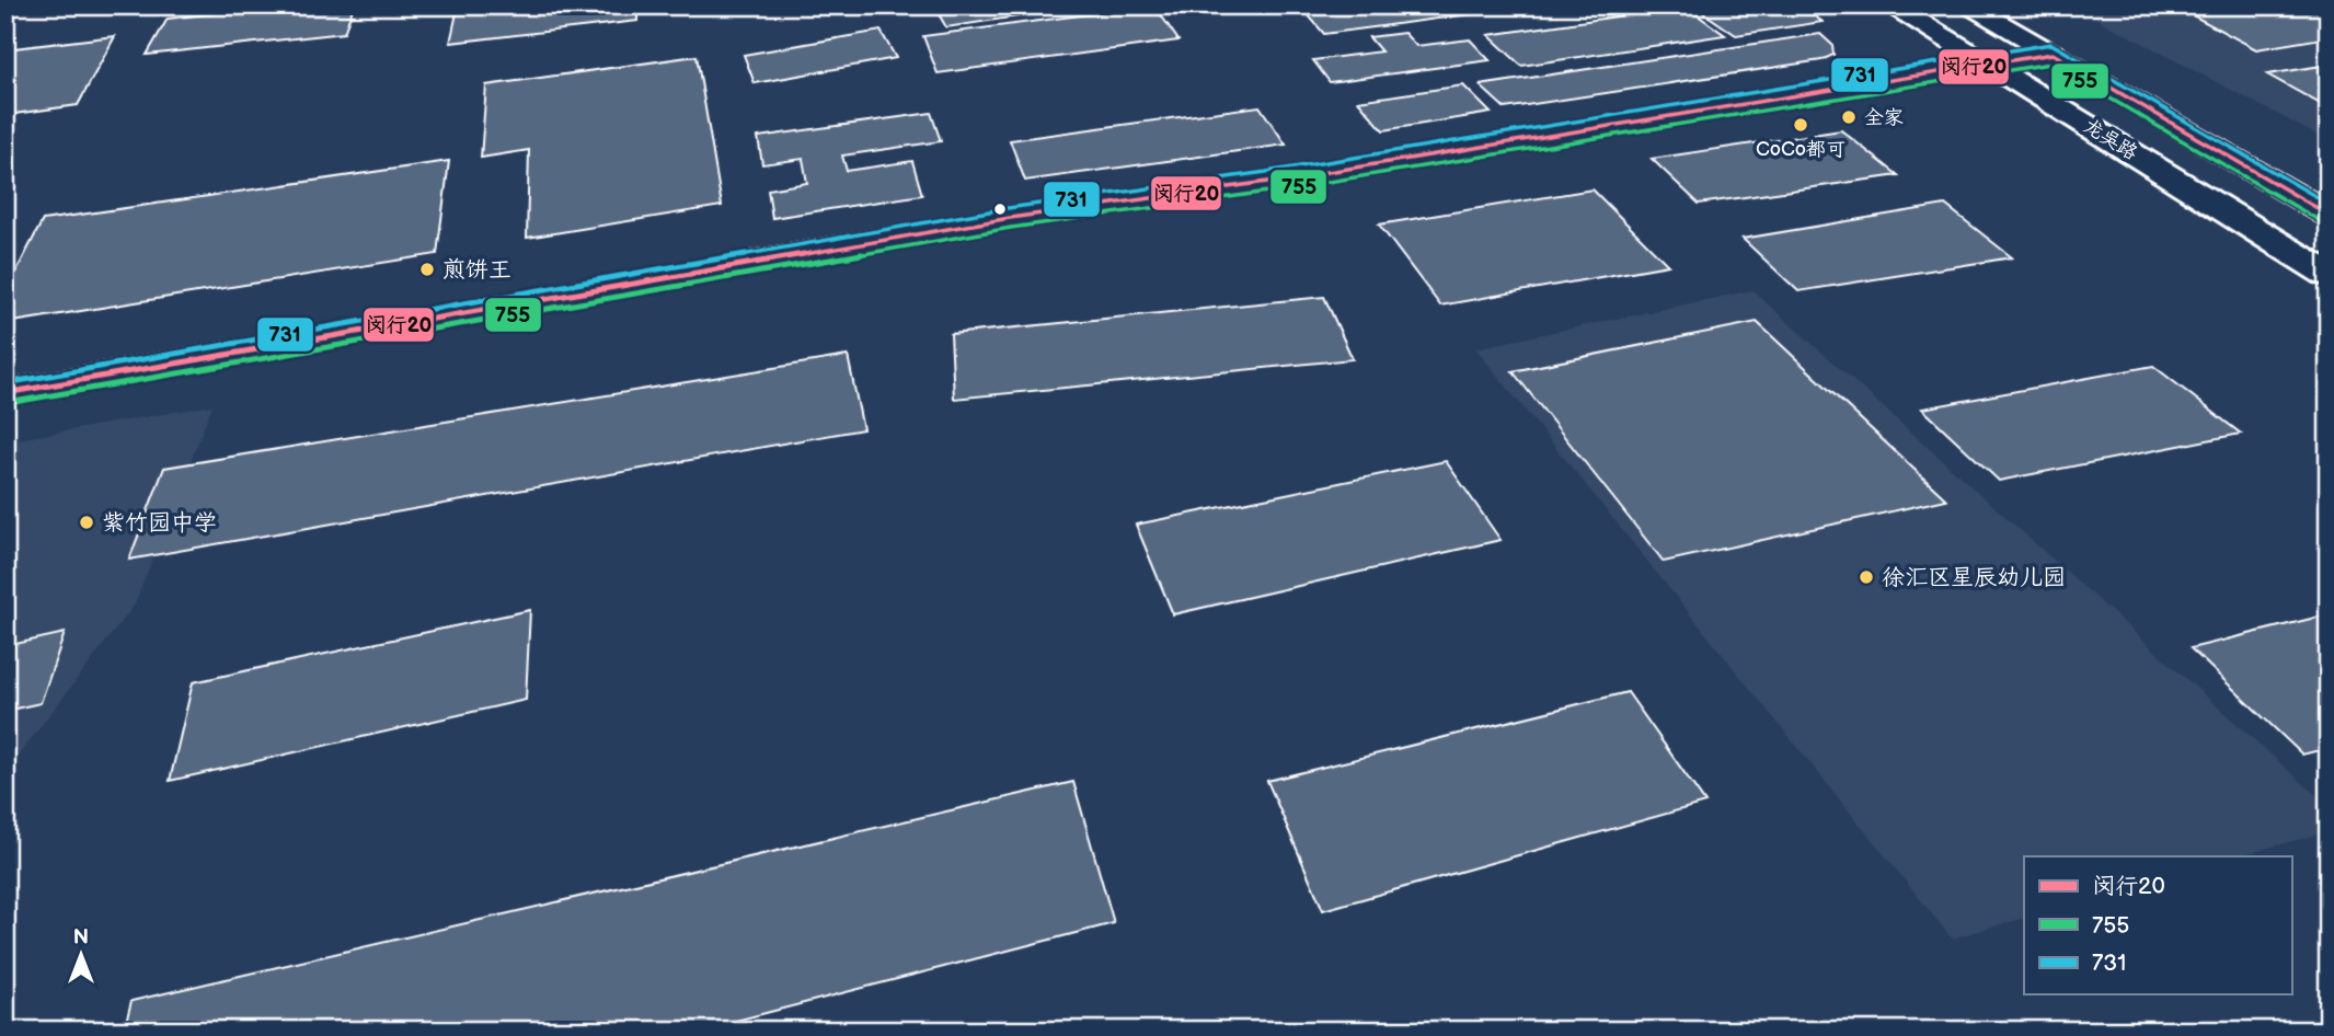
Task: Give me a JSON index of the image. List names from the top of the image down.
{
  "streets": {
    "street": ["龙吴路"]
  },
  "places": [
    "全家",
    "CoCo都可",
    "煎饼王",
    "紫竹园中学",
    "徐汇区星辰幼儿园"
  ],
  "lines": ["transit line 731", "transit line 闵行20", "transit line 755"],
  "legend": ["闵行20", "755", "731"],
  "north": "top"
}
